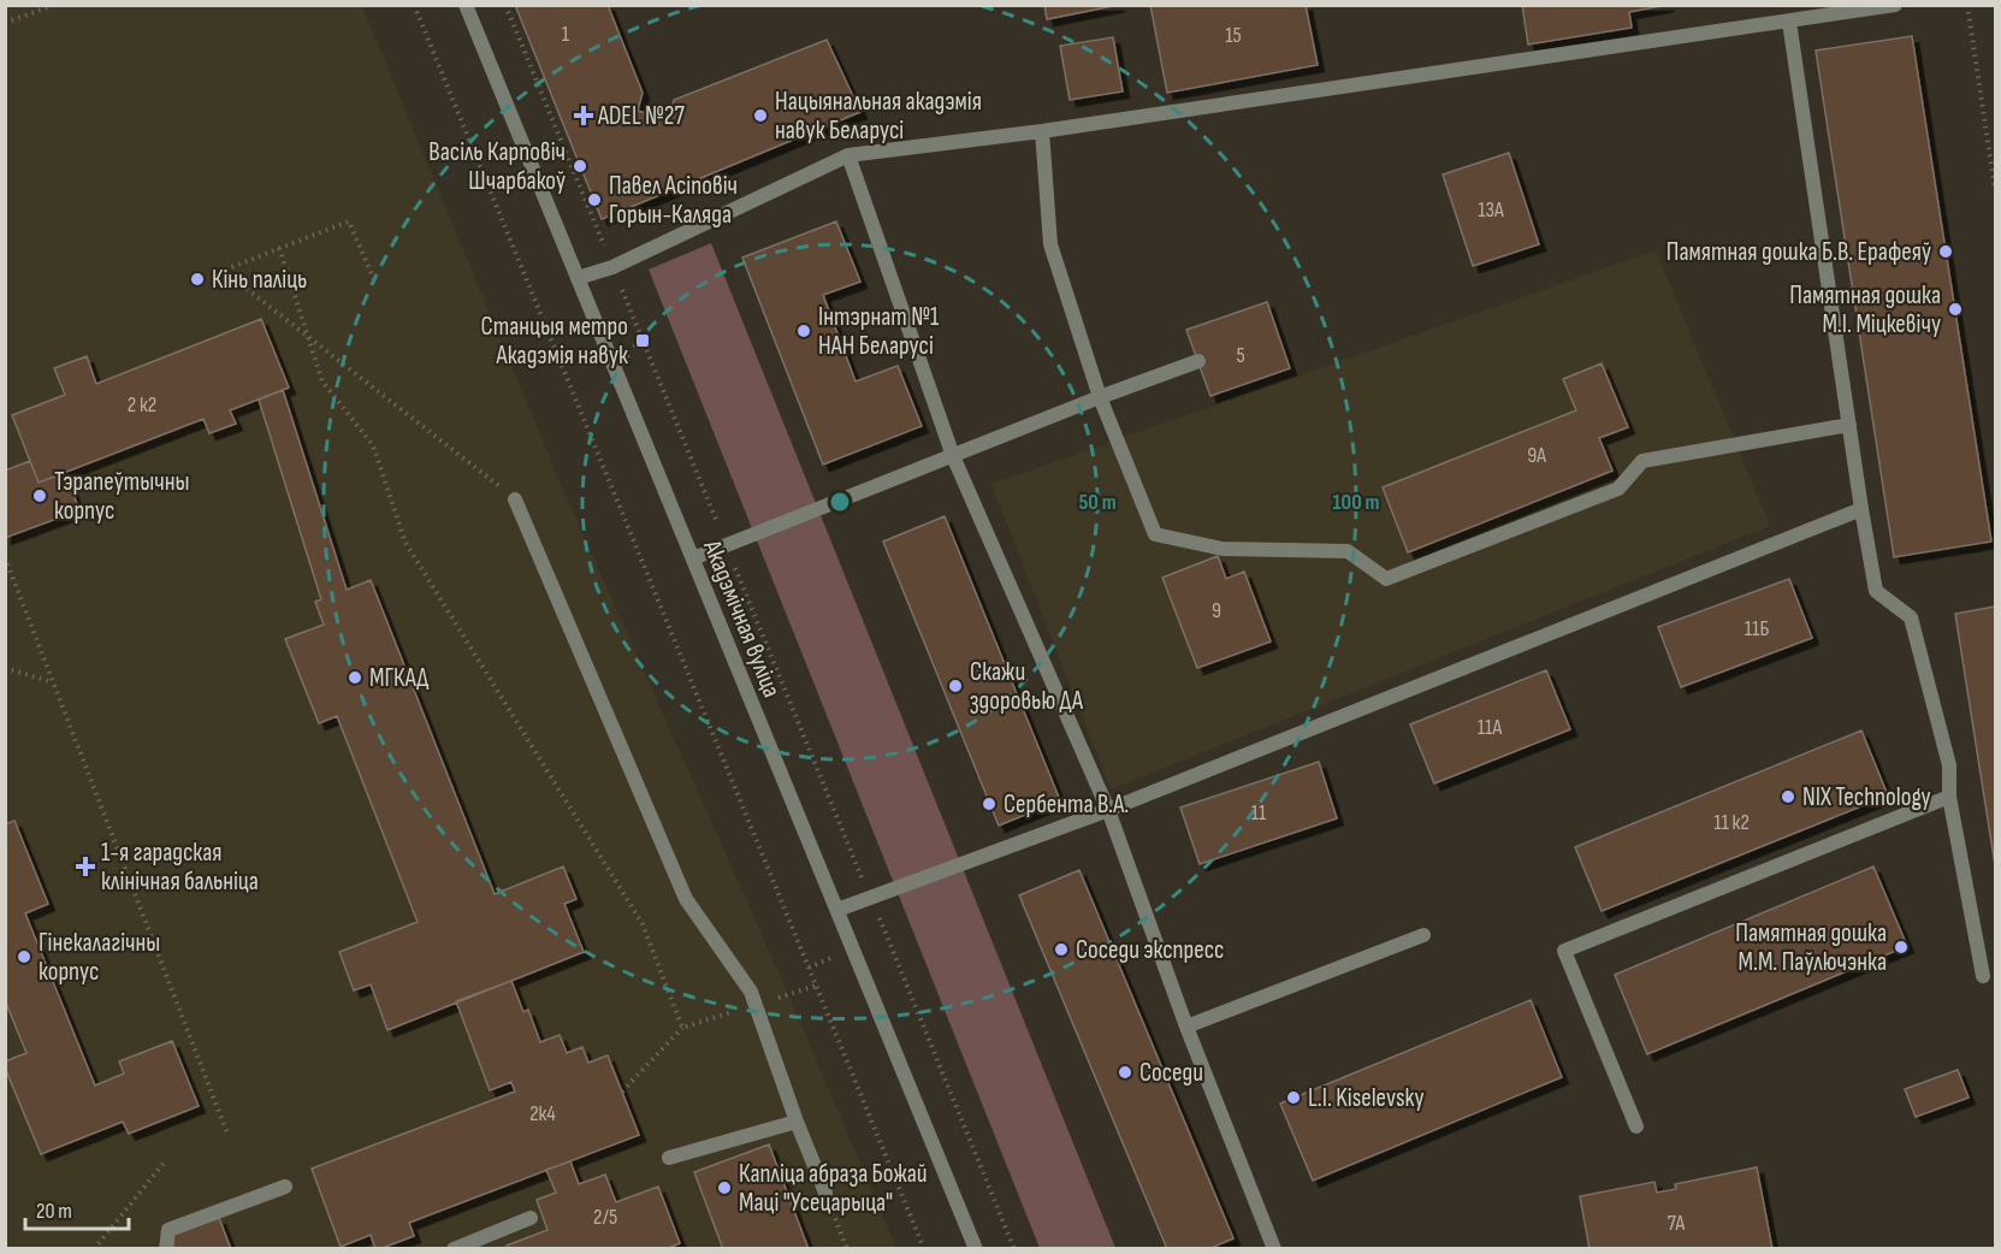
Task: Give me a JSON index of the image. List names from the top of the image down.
{
  "streets": {
    "street": ["Акадэмічная вуліца"]
  },
  "places": {
    "health": ["ADEL №27", "1-я гарадская клінічная бальніца"],
    "other": [
      "Нацыянальная акадэмія навук Беларусі",
      "Васіль Карповіч Шчарбакоў",
      "Павел Асіповіч Горын-Каляда",
      "Памятная дошка Б.В. Ерафеяў",
      "Кінь паліць",
      "Памятная дошка М.І. Міцкевічу",
      "Інтэрнат №1 НАН Беларусі",
      "Тэрапеўтычны корпус",
      "МГКАД",
      "Скажи здоровью ДА",
      "NIX Technology",
      "Сербента В.А.",
      "Памятная дошка М.М. Паўлючэнка",
      "Соседи экспресс",
      "Гінекалагічны корпус",
      "Соседи",
      "L.I. Kiselevsky",
      "Капліца абраза Божай Маці \"Усецарыца\""
    ],
    "transit": ["Станцыя метро Акадэмія навук"]
  },
  "house_numbers": [
    "1",
    "15",
    "13А",
    "5",
    "2 к2",
    "9А",
    "9",
    "11Б",
    "11А",
    "11",
    "11 к2",
    "2к4",
    "2/5",
    "7А"
  ],
  "scale_bar": "20 m",
  "rings": ["50 m", "100 m"]
}
